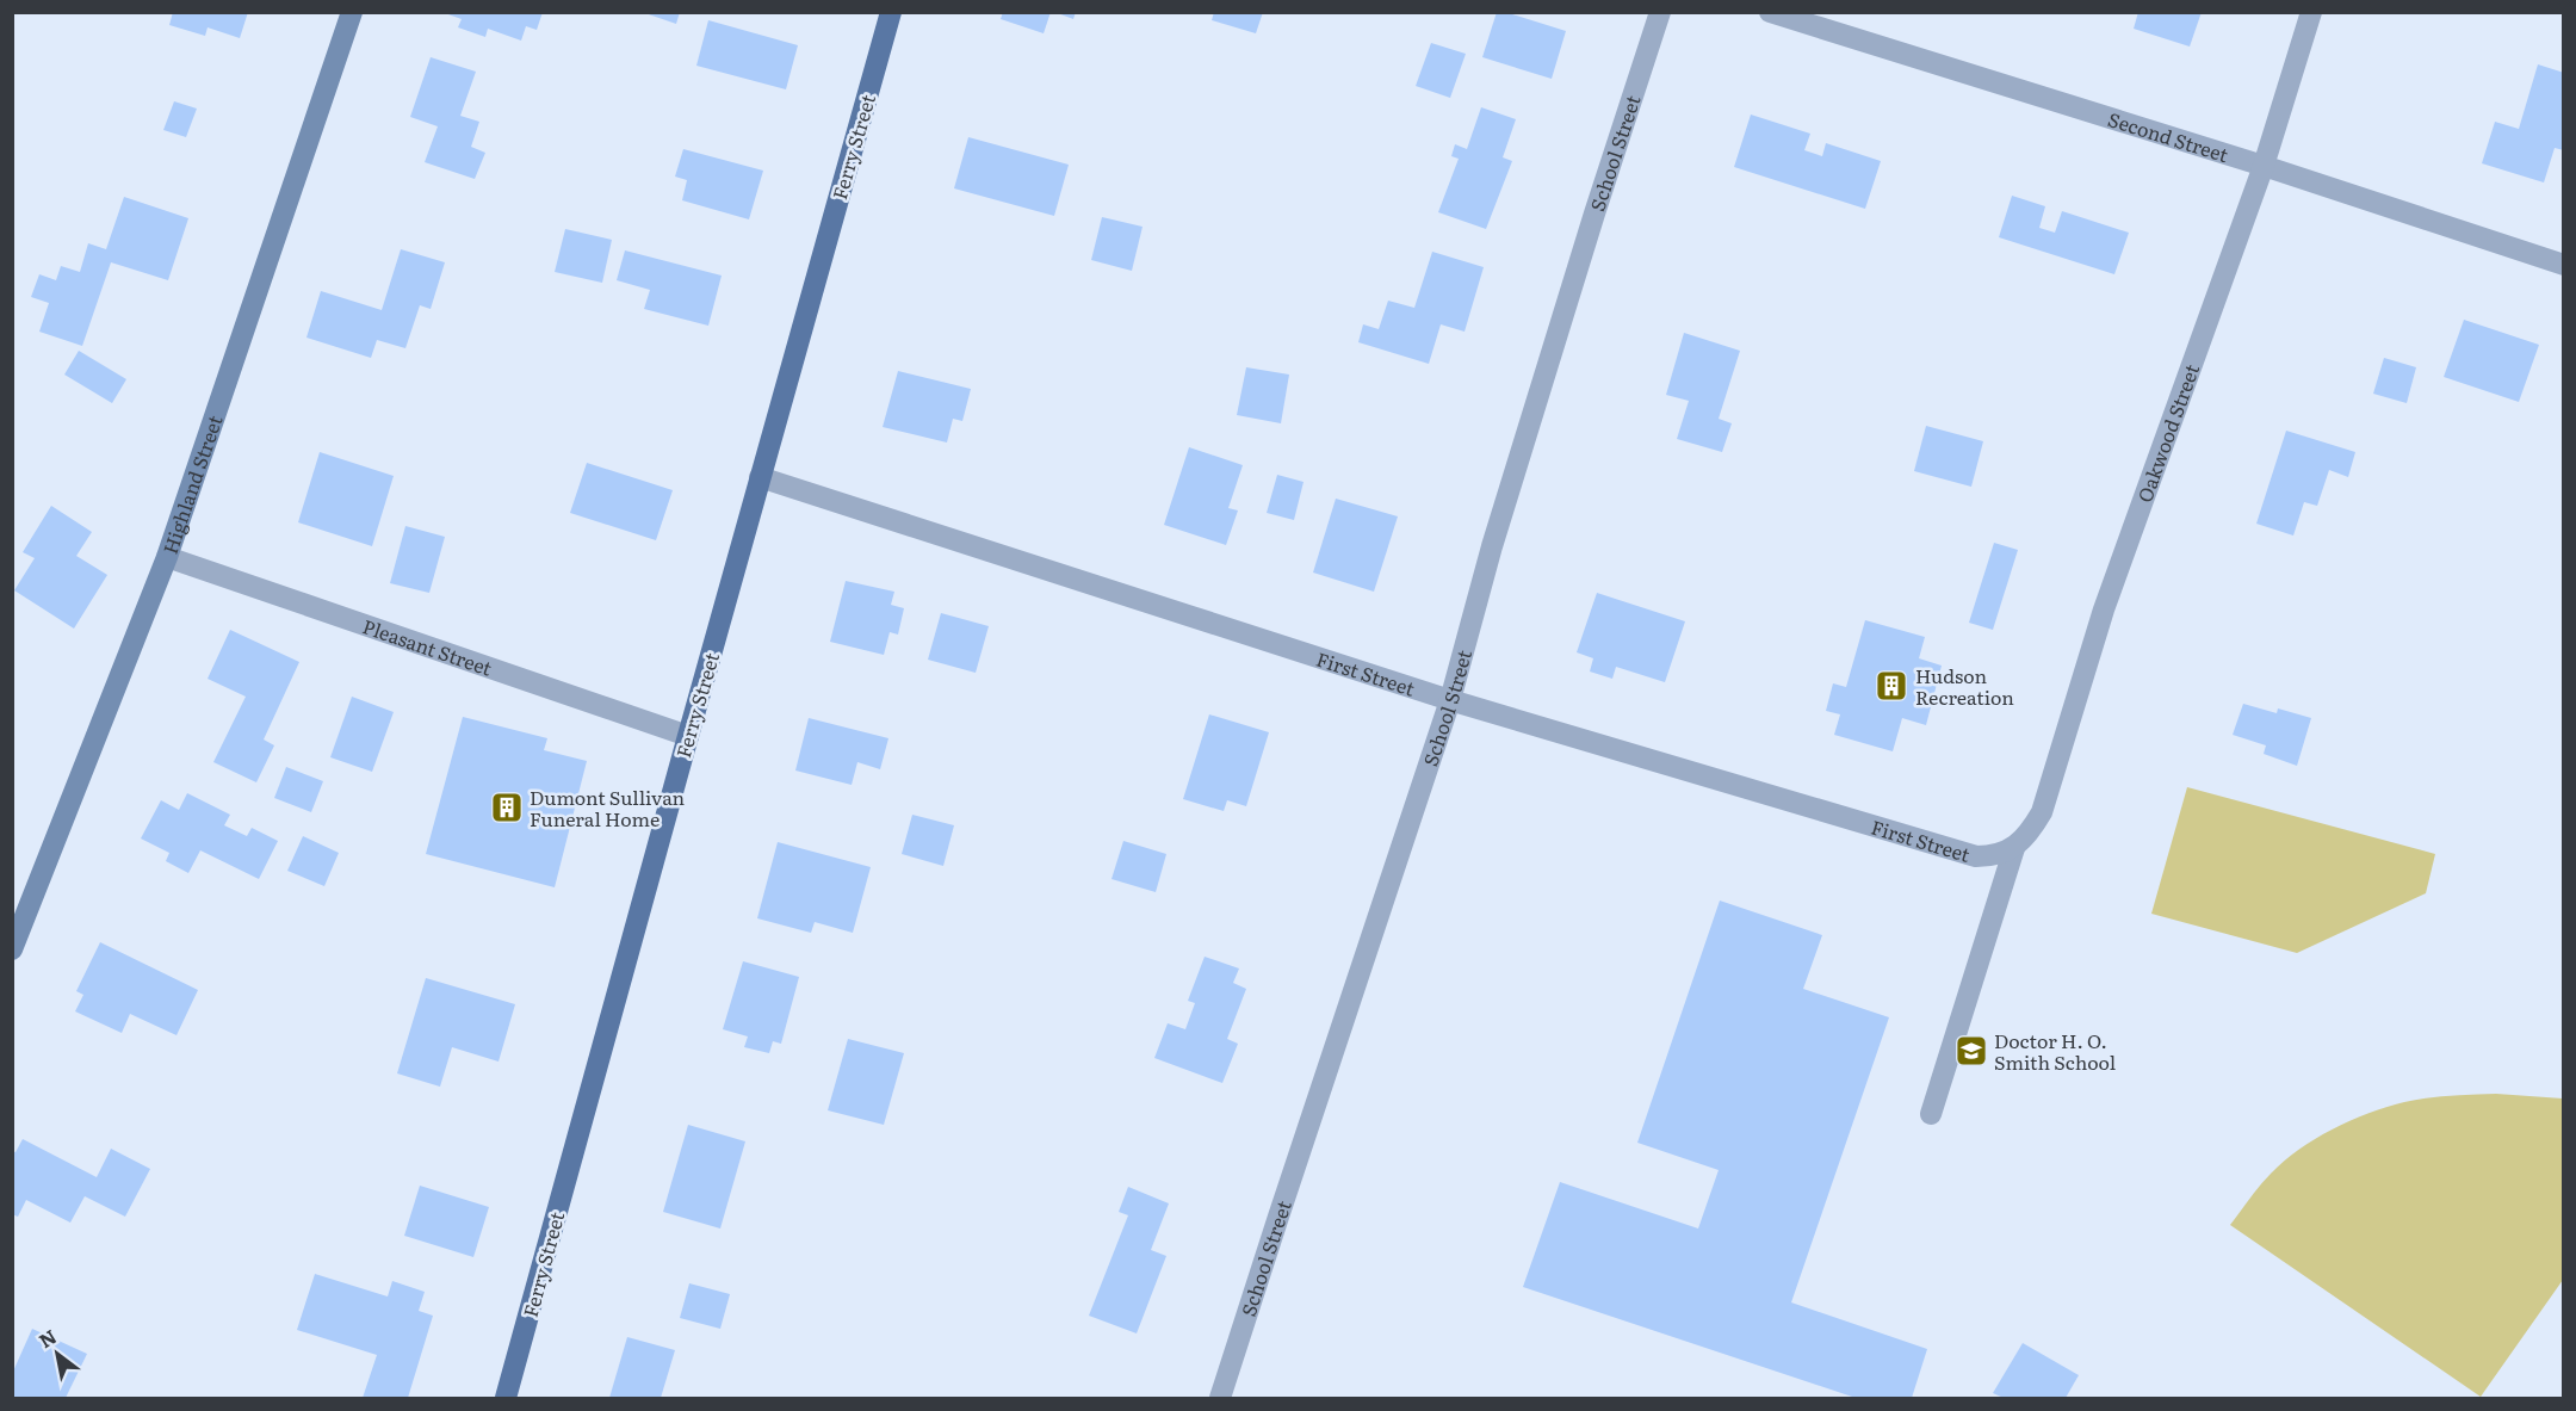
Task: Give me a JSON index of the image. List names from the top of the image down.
{
  "streets": {
    "main road": ["Ferry Street"],
    "street": [
      "Second Street",
      "School Street",
      "Oakwood Street",
      "Highland Street",
      "Pleasant Street",
      "First Street"
    ]
  },
  "crossings": [
    ["Second Street", "Oakwood Street"],
    ["Ferry Street", "Pleasant Street"],
    ["Ferry Street", "First Street"],
    ["School Street", "First Street"],
    ["Oakwood Street", "First Street"],
    ["Highland Street", "Pleasant Street"]
  ],
  "places": {
    "building": ["Hudson Recreation", "Dumont Sullivan Funeral Home"],
    "school or university": ["Doctor H. O. Smith School"]
  },
  "north": "top left"
}
